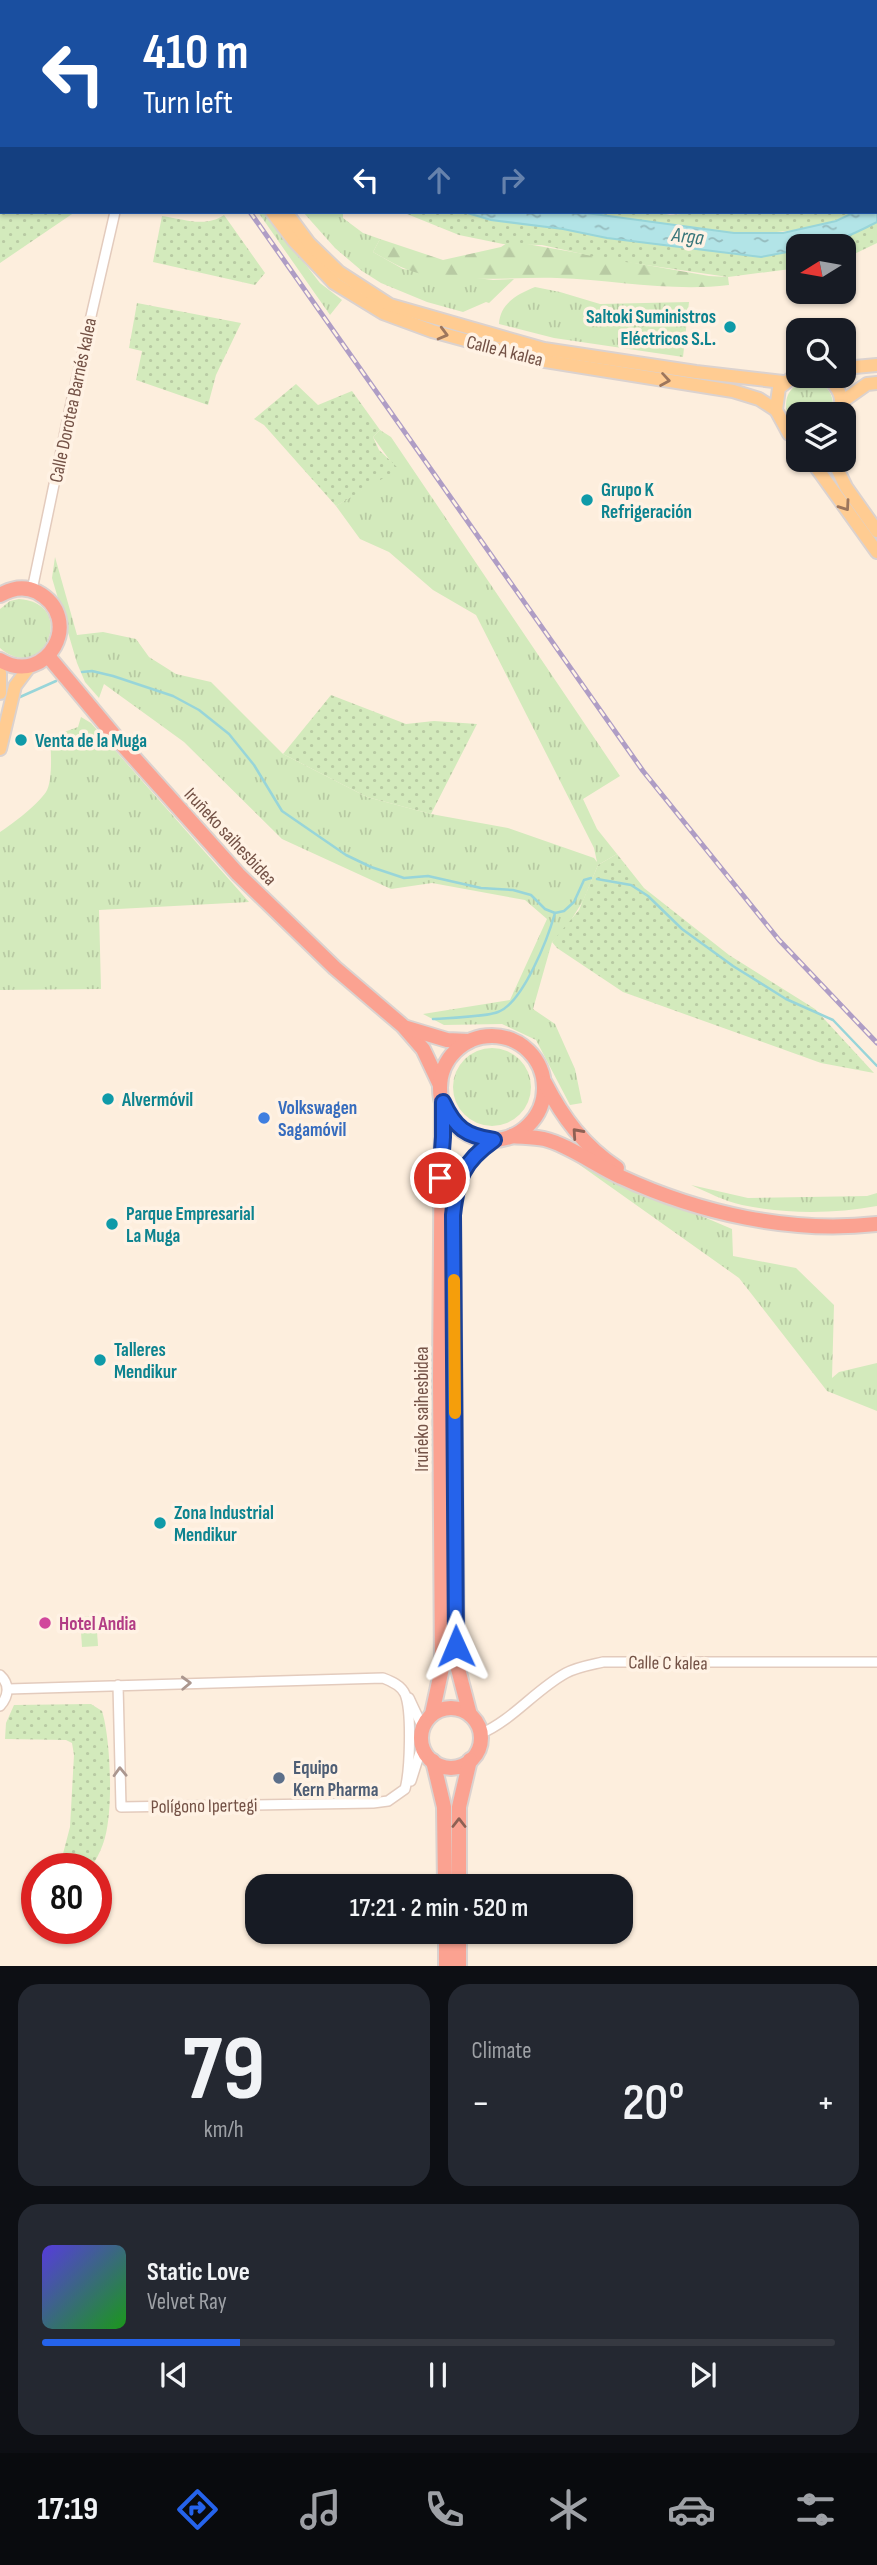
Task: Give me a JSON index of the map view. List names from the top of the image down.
{
  "streets": {
    "highway": ["Iruñeko saihesbidea"],
    "main road": ["Calle A kalea"],
    "street": ["Calle Dorotea Barnés kalea", "Calle C kalea", "Polígono Ipertegi"]
  },
  "crossings": [
    ["Iruñeko saihesbidea", "Calle C kalea"]
  ],
  "water": ["Arga"],
  "places": [
    "Saltoki Suministros Eléctricos S.L.",
    "Grupo K Refrigeración",
    "Venta de la Muga",
    "Alvermóvil",
    "Volkswagen Sagamóvil",
    "Parque Empresarial La Muga",
    "Talleres Mendikur",
    "Zona Industrial Mendikur",
    "Hotel Andia",
    "Equipo Kern Pharma"
  ],
  "north": "left",
  "page": {
    "turn": ["410 m", "Turn left"],
    "limit": "80",
    "trip": "17:21 · 2 min · 520 m",
    "tile": [
      ["79", "km/h"],
      "Climate"
    ],
    "heat": ["−", "20°", "+"],
    "song": ["Static Love", "Velvet Ray"],
    "tabs": "17:19"
  }
}
